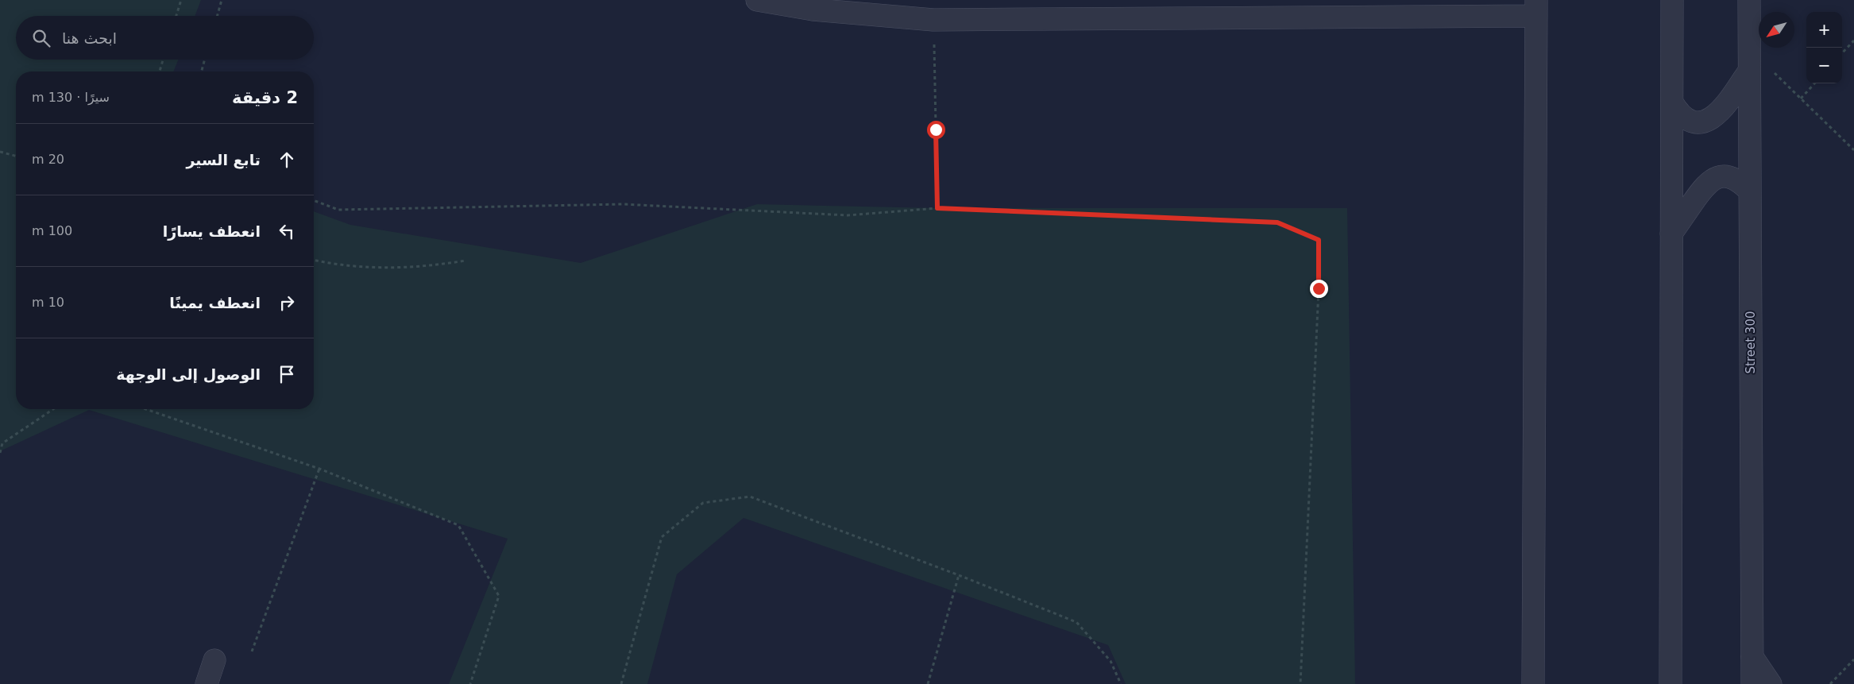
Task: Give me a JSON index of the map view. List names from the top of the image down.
{
  "streets": {
    "street": ["Street 300"]
  },
  "north": "bottom left",
  "page": {
    "map_buttons": ["+", "−"],
    "search": "ابحث هنا",
    "heading": ["2 دقيقة", "سيرًا · 130 m"],
    "list": [
      ["تابع السير", "20 m"],
      ["انعطف يسارًا", "100 m"],
      ["انعطف يمينًا", "10 m"],
      "الوصول إلى الوجهة"
    ]
  }
}
